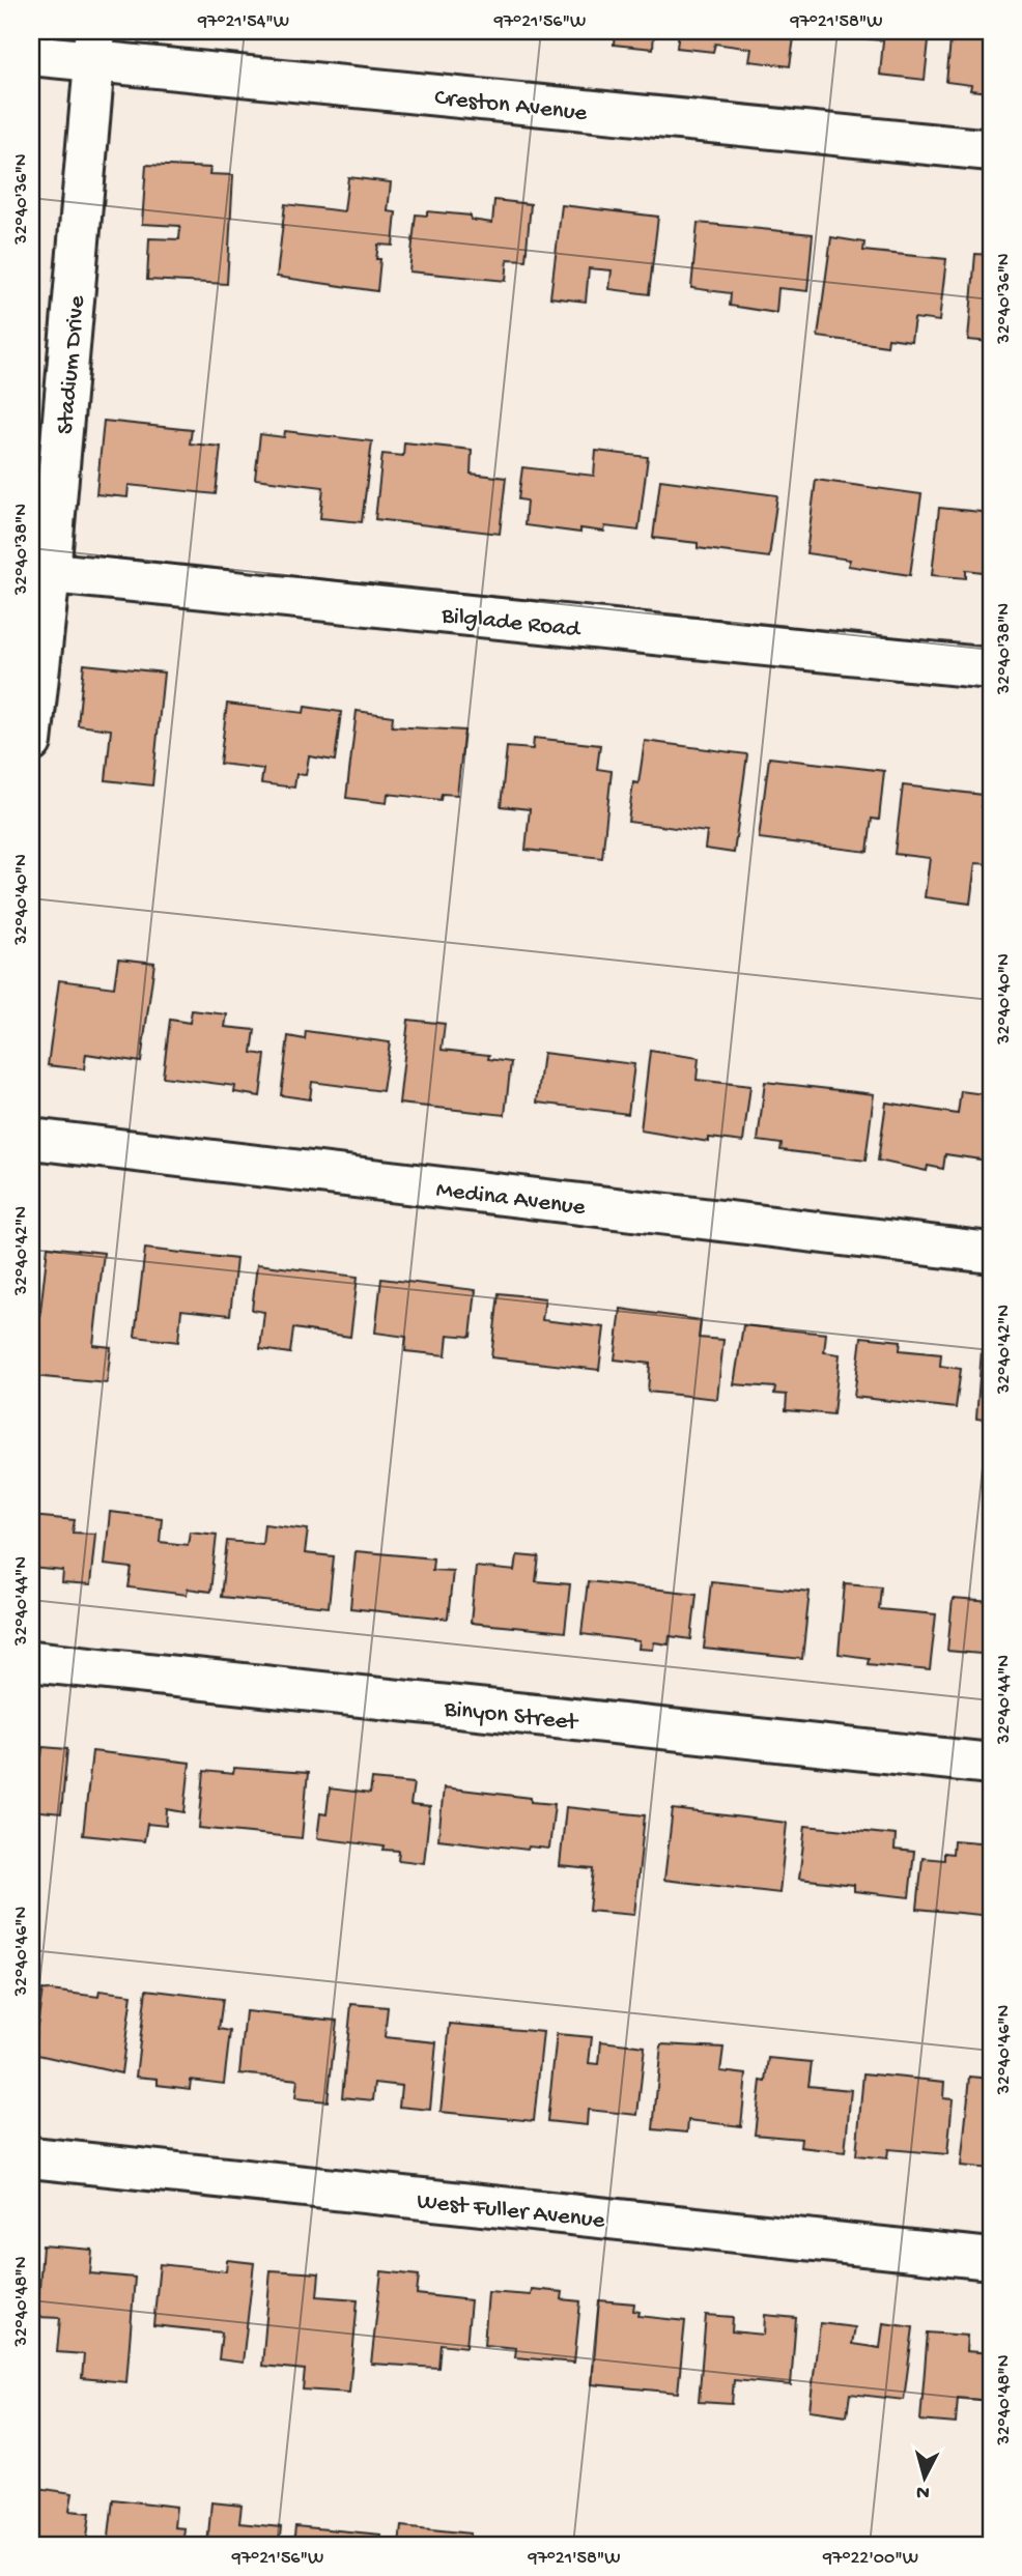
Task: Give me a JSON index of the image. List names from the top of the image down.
{
  "streets": {
    "street": [
      "Creston Avenue",
      "Stadium Drive",
      "Bilglade Road",
      "Medina Avenue",
      "Binyon Street",
      "West Fuller Avenue"
    ]
  },
  "crossings": [
    ["Creston Avenue", "Stadium Drive"],
    ["Stadium Drive", "Bilglade Road"]
  ],
  "north": "bottom",
  "coordinates": [
    "97°21'54\"W",
    "97°21'56\"W",
    "97°21'58\"W",
    "32°40'36\"N",
    "32°40'38\"N",
    "32°40'40\"N",
    "32°40'42\"N",
    "32°40'44\"N",
    "32°40'46\"N",
    "32°40'48\"N",
    "97°22'00\"W"
  ]
}
